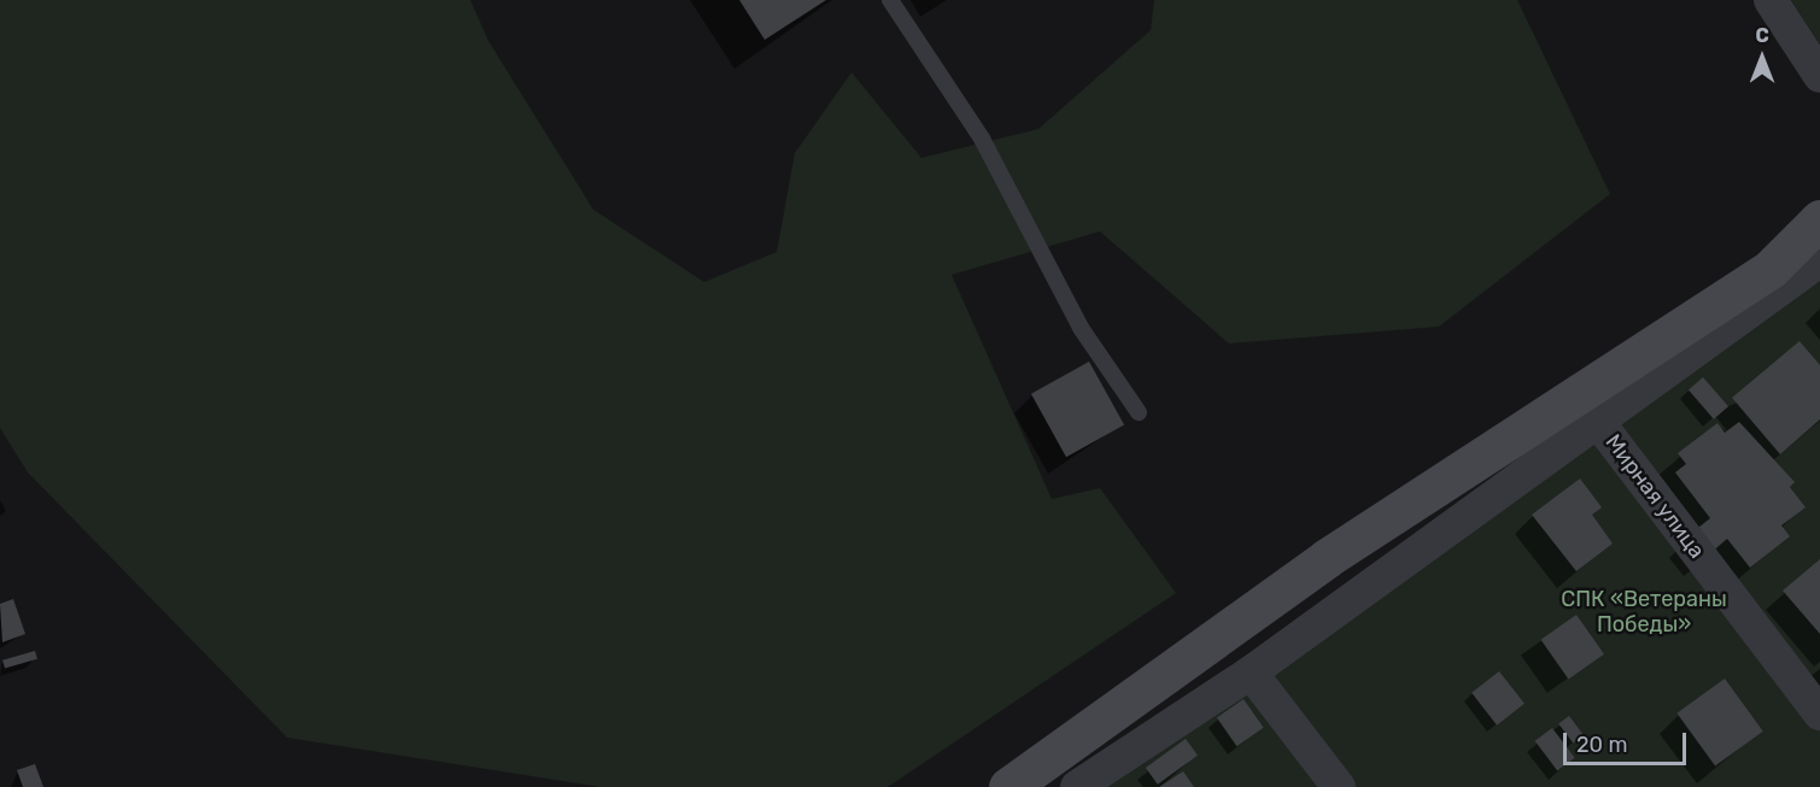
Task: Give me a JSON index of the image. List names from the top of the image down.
{
  "streets": {
    "street": ["Мирная улица"]
  },
  "parks": ["СПК «Ветераны Победы»"],
  "scale_bar": "20 m",
  "north": "top"
}
